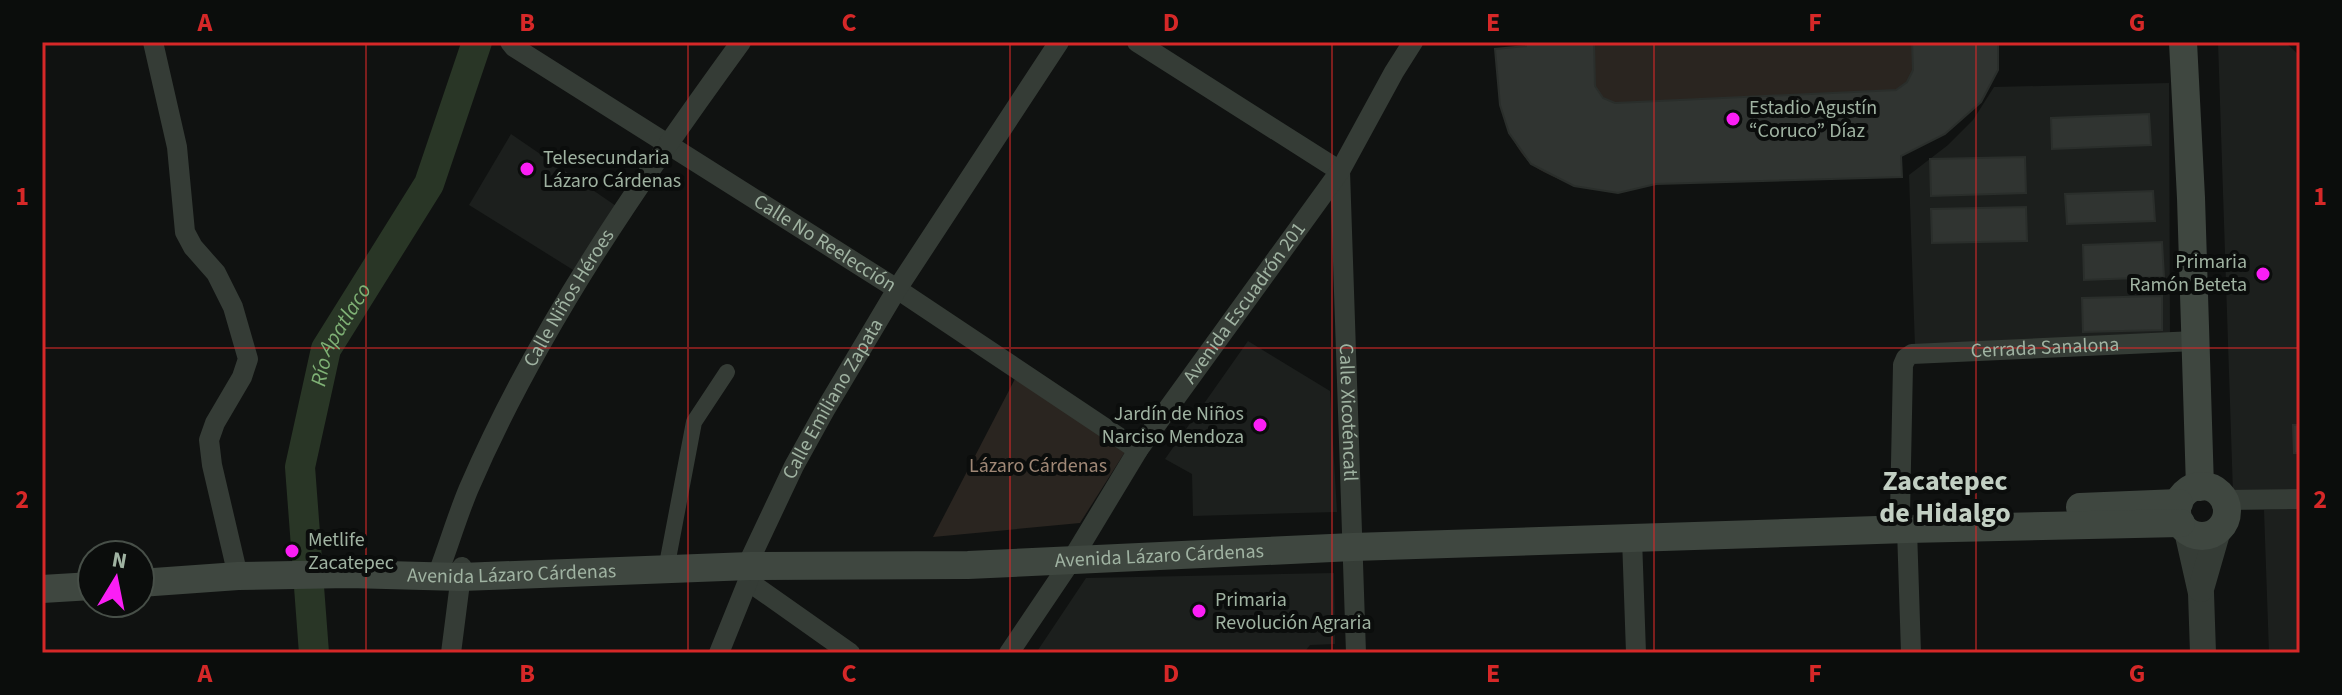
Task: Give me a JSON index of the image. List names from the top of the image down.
{
  "streets": {
    "main road": ["Avenida Lázaro Cárdenas"],
    "street": [
      "Calle No Reelección",
      "Calle Niños Héroes",
      "Avenida Escuadrón 201",
      "Cerrada Sanalona",
      "Calle Emiliano Zapata",
      "Calle Xicoténcatl"
    ]
  },
  "crossings": [
    ["Calle No Reelección", "Calle Niños Héroes"],
    ["Calle No Reelección", "Avenida Escuadrón 201"],
    ["Calle No Reelección", "Calle Emiliano Zapata"],
    ["Calle Niños Héroes", "Avenida Lázaro Cárdenas"],
    ["Avenida Escuadrón 201", "Calle Xicoténcatl"],
    ["Avenida Escuadrón 201", "Avenida Lázaro Cárdenas"],
    ["Cerrada Sanalona", "Avenida Lázaro Cárdenas"],
    ["Calle Emiliano Zapata", "Avenida Lázaro Cárdenas"],
    ["Calle Xicoténcatl", "Avenida Lázaro Cárdenas"]
  ],
  "districts": ["Zacatepec de Hidalgo"],
  "water": ["Río Apatlaco"],
  "parks": ["Lázaro Cárdenas"],
  "places": [
    "Estadio Agustín “Coruco” Díaz",
    "Telesecundaria Lázaro Cárdenas",
    "Primaria Ramón Beteta",
    "Jardín de Niños Narciso Mendoza",
    "Metlife Zacatepec",
    "Primaria Revolución Agraria"
  ],
  "north": "top",
  "grid": {
    "columns": [
      "A",
      "B",
      "C",
      "D",
      "E",
      "F",
      "G"
    ],
    "rows": ["1", "2"]
  }
}
